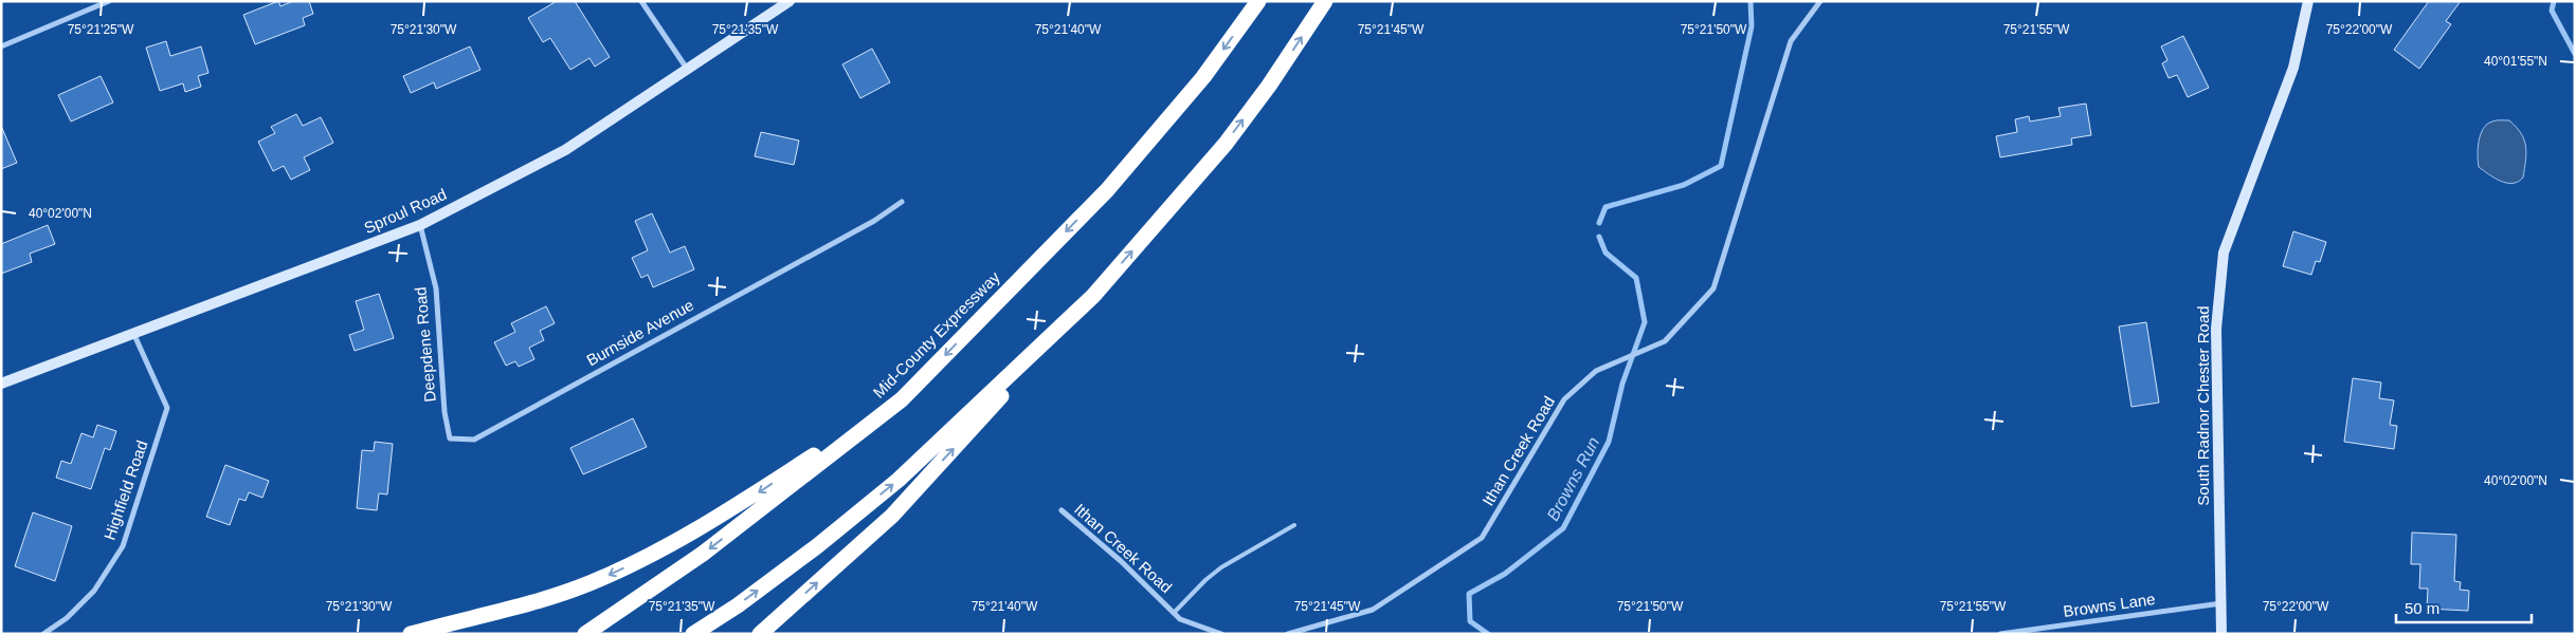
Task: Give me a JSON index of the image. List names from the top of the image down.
{
  "streets": {
    "highway": ["Mid-County Expressway"],
    "main road": ["Sproul Road", "South Radnor Chester Road"],
    "street": [
      "Burnside Avenue",
      "Deepdene Road",
      "Ithan Creek Road",
      "Highfield Road",
      "Browns Lane"
    ]
  },
  "crossings": [
    ["Sproul Road", "Deepdene Road"],
    ["Sproul Road", "Highfield Road"],
    ["Burnside Avenue", "Deepdene Road"],
    ["South Radnor Chester Road", "Browns Lane"]
  ],
  "water": ["Browns Run"],
  "scale_bar": "50 m",
  "coordinates": [
    "75°21'25\"W",
    "75°21'30\"W",
    "75°21'35\"W",
    "75°21'40\"W",
    "75°21'45\"W",
    "75°21'50\"W",
    "75°21'55\"W",
    "75°22'00\"W",
    "40°01'55\"N",
    "40°02'00\"N"
  ]
}
